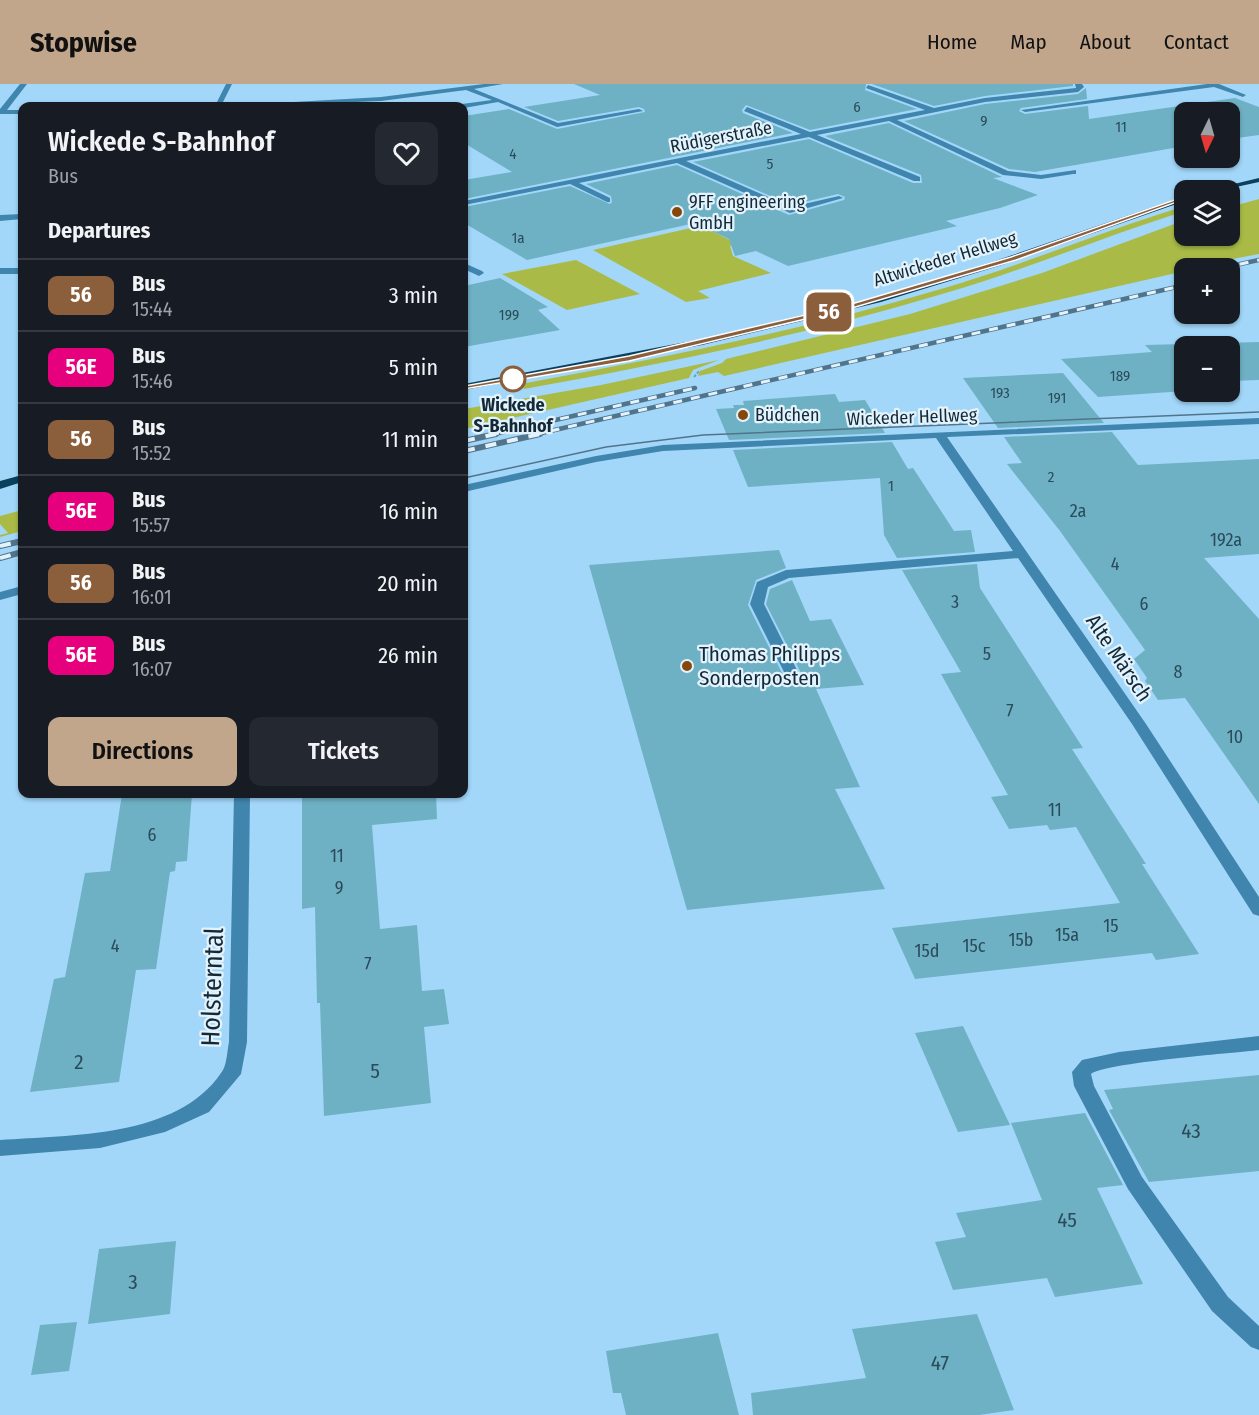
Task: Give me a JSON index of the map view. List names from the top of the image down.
{
  "streets": {
    "main road": ["Altwickeder Hellweg"],
    "street": [
      "Rüdigerstraße",
      "Wickeder Hellweg",
      "Alte Märsch",
      "Holsterntal"
    ]
  },
  "crossings": [
    ["Wickeder Hellweg", "Alte Märsch"]
  ],
  "places": [
    "9FF engineering GmbH",
    "Wickede S-Bahnhof",
    "Büdchen",
    "Thomas Philipps Sonderposten"
  ],
  "lines": ["bus line 56"],
  "house_numbers": [
    "6",
    "9",
    "11",
    "4",
    "5",
    "1a",
    "199",
    "189",
    "193",
    "191",
    "2",
    "1",
    "2a",
    "192a",
    "4",
    "3",
    "6",
    "5",
    "8",
    "7",
    "10",
    "11",
    "6",
    "11",
    "9",
    "15",
    "15a",
    "15b",
    "4",
    "15c",
    "15d",
    "7",
    "2",
    "5",
    "43",
    "45",
    "3",
    "47"
  ],
  "north": "bottom",
  "page": {
    "header": "Stopwise",
    "nav": [
      "Home",
      "Map",
      "About",
      "Contact"
    ],
    "on_map": "56",
    "map_buttons": ["+", "−"],
    "heading": [
      ["Wickede S-Bahnhof", "Bus"],
      "Departures"
    ],
    "list": [
      {
        "mark": "56",
        "name": "Bus",
        "note": "15:44",
        "value": "3 min"
      },
      {
        "mark": "56E",
        "name": "Bus",
        "note": "15:46",
        "value": "5 min"
      },
      {
        "mark": "56",
        "name": "Bus",
        "note": "15:52",
        "value": "11 min"
      },
      {
        "mark": "56E",
        "name": "Bus",
        "note": "15:57",
        "value": "16 min"
      },
      {
        "mark": "56",
        "name": "Bus",
        "note": "16:01",
        "value": "20 min"
      },
      {
        "mark": "56E",
        "name": "Bus",
        "note": "16:07",
        "value": "26 min"
      }
    ],
    "buttons": ["Directions", "Tickets"]
  }
}
